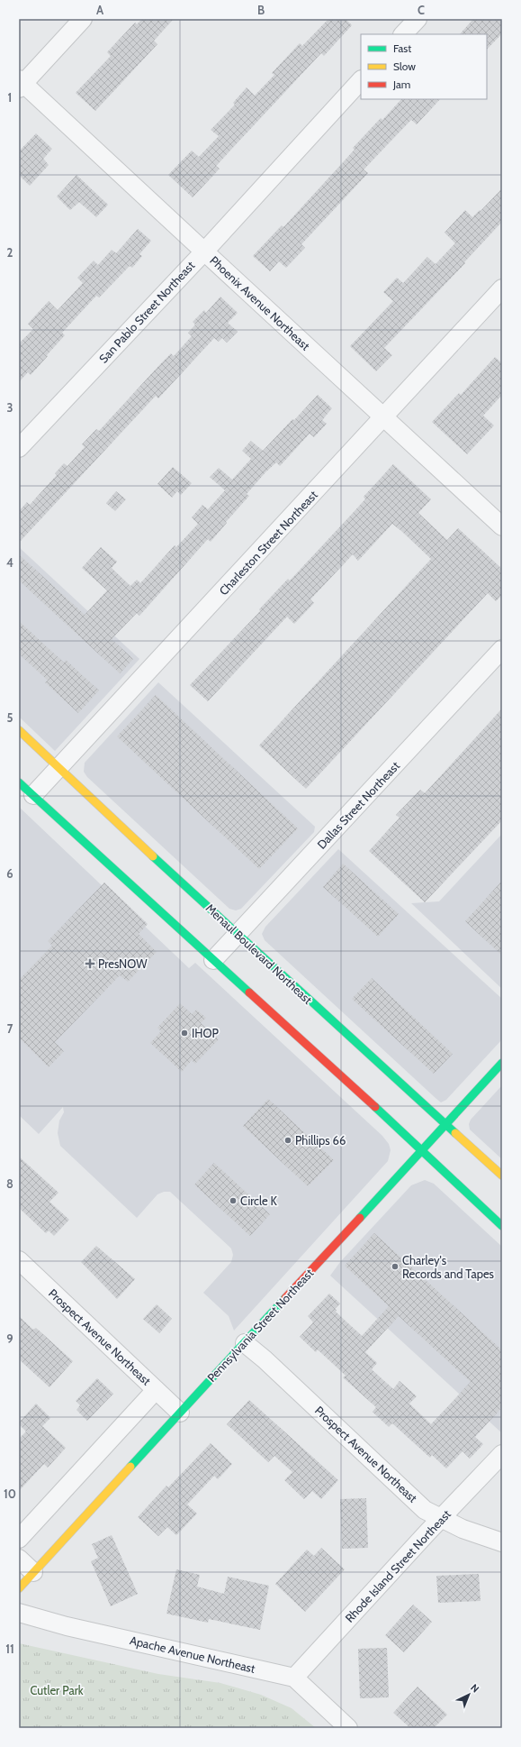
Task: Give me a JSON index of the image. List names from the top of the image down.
{
  "streets": {
    "main road": ["Menaul Boulevard Northeast", "Pennsylvania Street Northeast"],
    "street": [
      "Phoenix Avenue Northeast",
      "San Pablo Street Northeast",
      "Charleston Street Northeast",
      "Dallas Street Northeast",
      "Prospect Avenue Northeast",
      "Rhode Island Street Northeast",
      "Apache Avenue Northeast"
    ]
  },
  "crossings": [
    ["Phoenix Avenue Northeast", "San Pablo Street Northeast"],
    ["Phoenix Avenue Northeast", "Charleston Street Northeast"],
    ["Charleston Street Northeast", "Menaul Boulevard Northeast"],
    ["Dallas Street Northeast", "Menaul Boulevard Northeast"],
    ["Menaul Boulevard Northeast", "Pennsylvania Street Northeast"],
    ["Pennsylvania Street Northeast", "Prospect Avenue Northeast"],
    ["Prospect Avenue Northeast", "Rhode Island Street Northeast"],
    ["Rhode Island Street Northeast", "Apache Avenue Northeast"]
  ],
  "parks": ["Cutler Park"],
  "places": {
    "health": ["PresNOW"],
    "other": [
      "IHOP",
      "Phillips 66",
      "Circle K",
      "Charley's Records and Tapes"
    ]
  },
  "legend": ["Fast", "Slow", "Jam"],
  "north": "top right",
  "grid": {
    "columns": ["A", "B", "C"],
    "rows": [
      "1",
      "2",
      "3",
      "4",
      "5",
      "6",
      "7",
      "8",
      "9",
      "10",
      "11"
    ]
  }
}
